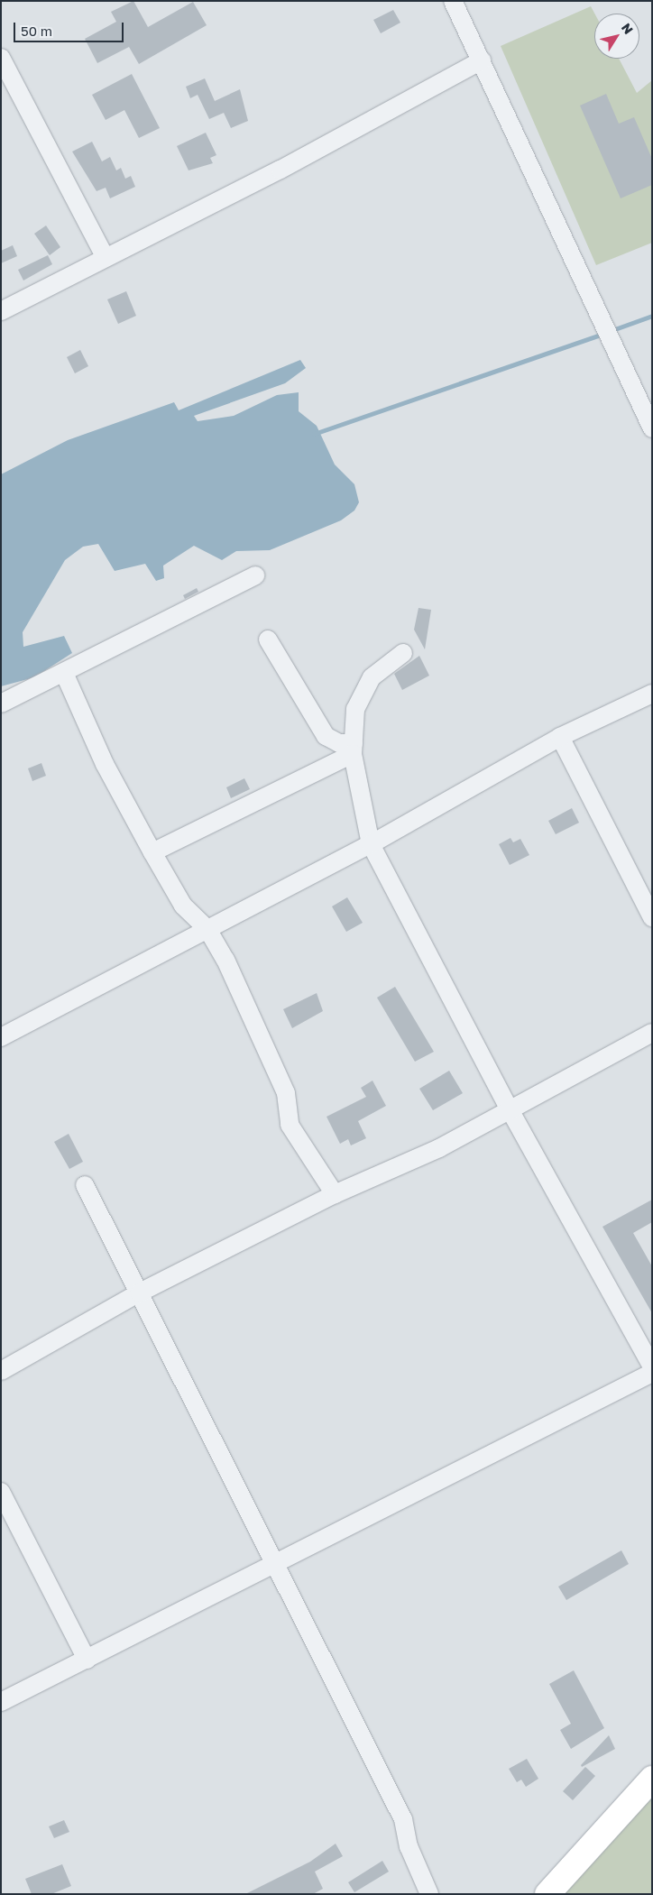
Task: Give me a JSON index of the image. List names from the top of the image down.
{
  "scale_bar": "50 m",
  "north": "top right"
}
